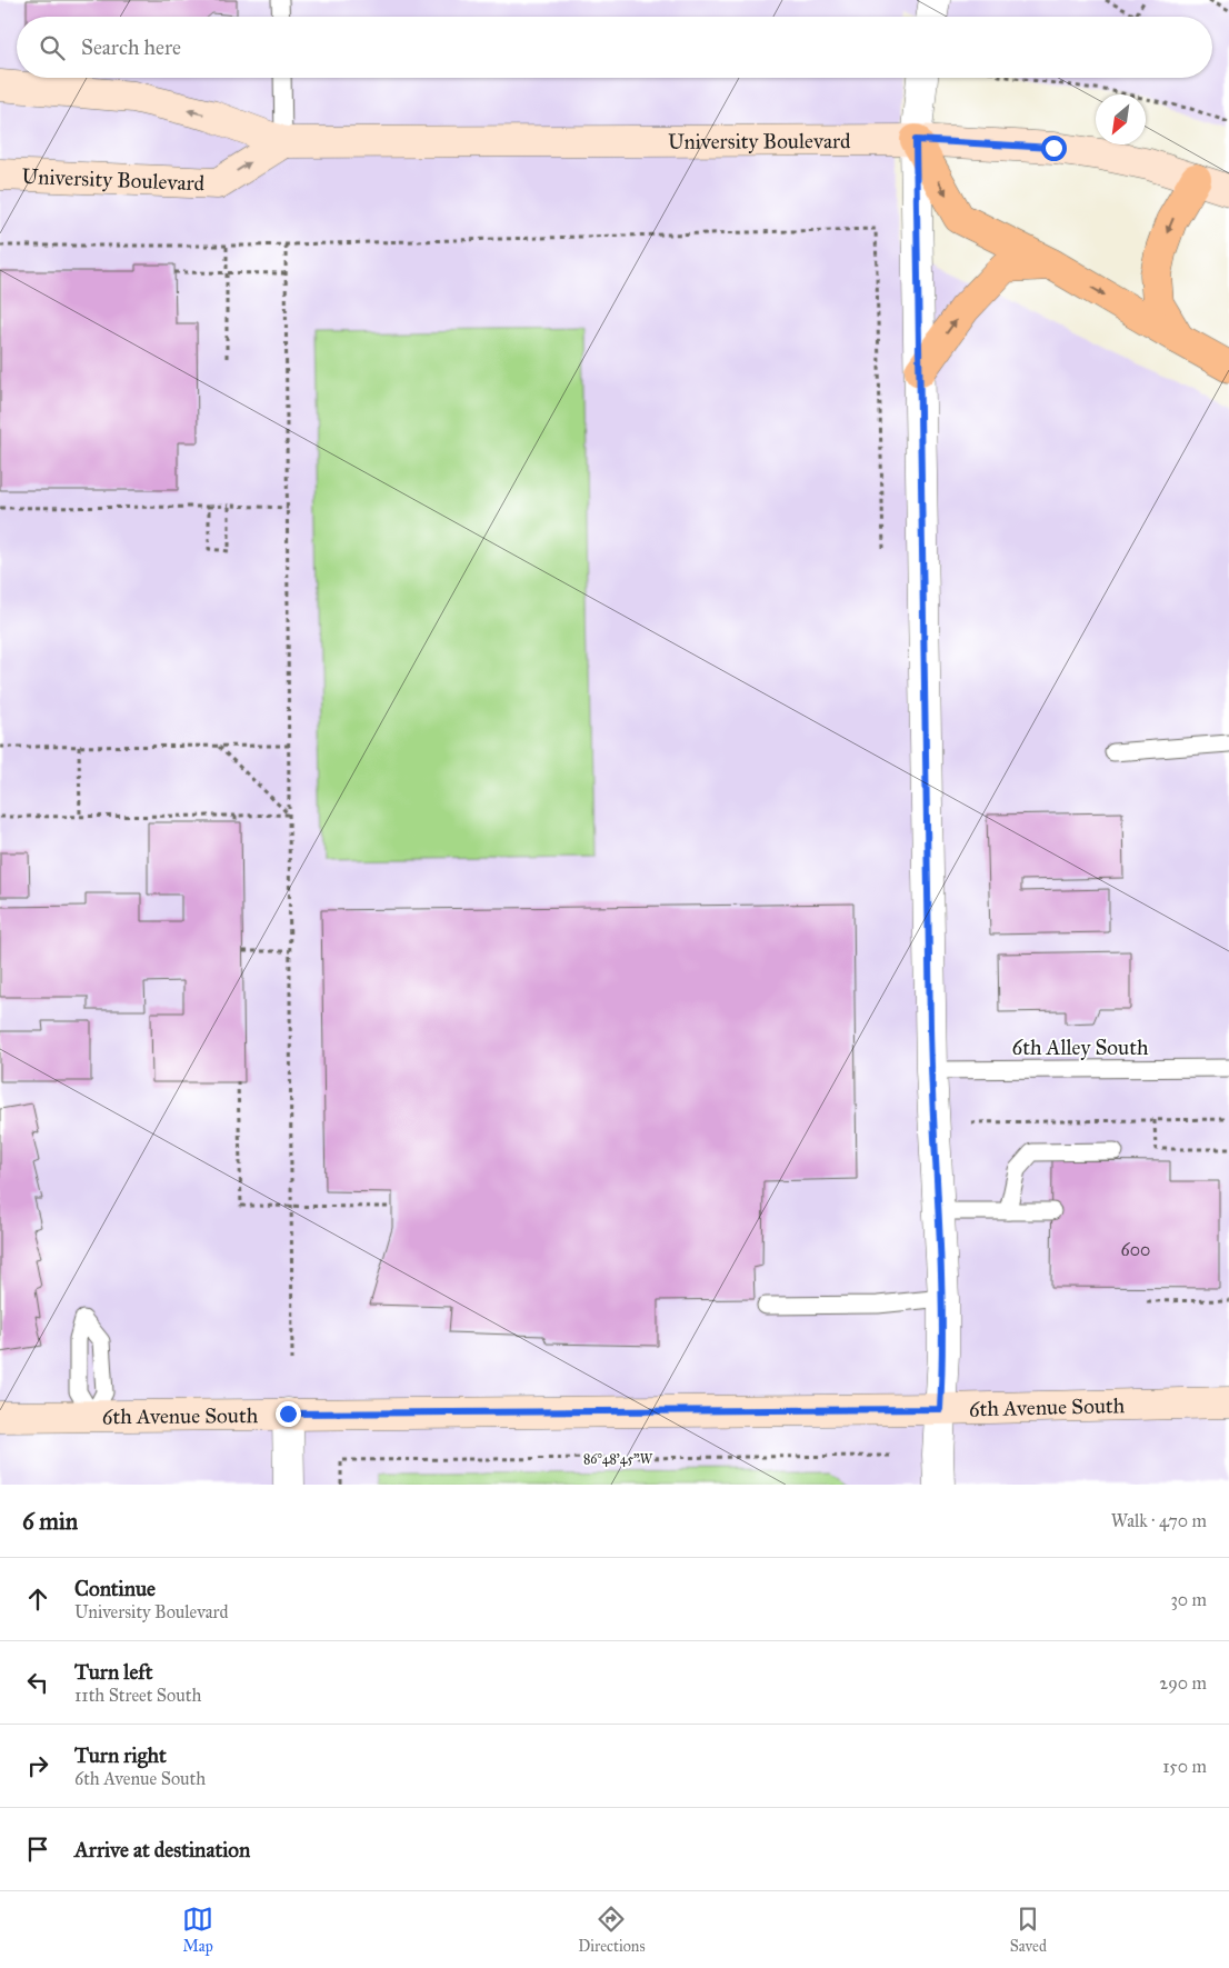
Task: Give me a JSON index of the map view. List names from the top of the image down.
{
  "streets": {
    "main road": ["University Boulevard", "6th Avenue South"],
    "lane": ["6th Alley South"]
  },
  "house_numbers": ["600"],
  "north": "bottom left",
  "page": {
    "search": "Search here",
    "heading": ["6 min", "Walk · 470 m"],
    "list": [
      ["Continue", "University Boulevard", "30 m"],
      ["Turn left", "11th Street South", "290 m"],
      ["Turn right", "6th Avenue South", "150 m"],
      "Arrive at destination"
    ],
    "nav": ["Map", "Directions", "Saved"]
  },
  "coordinates": ["86°48'45\"W"]
}
